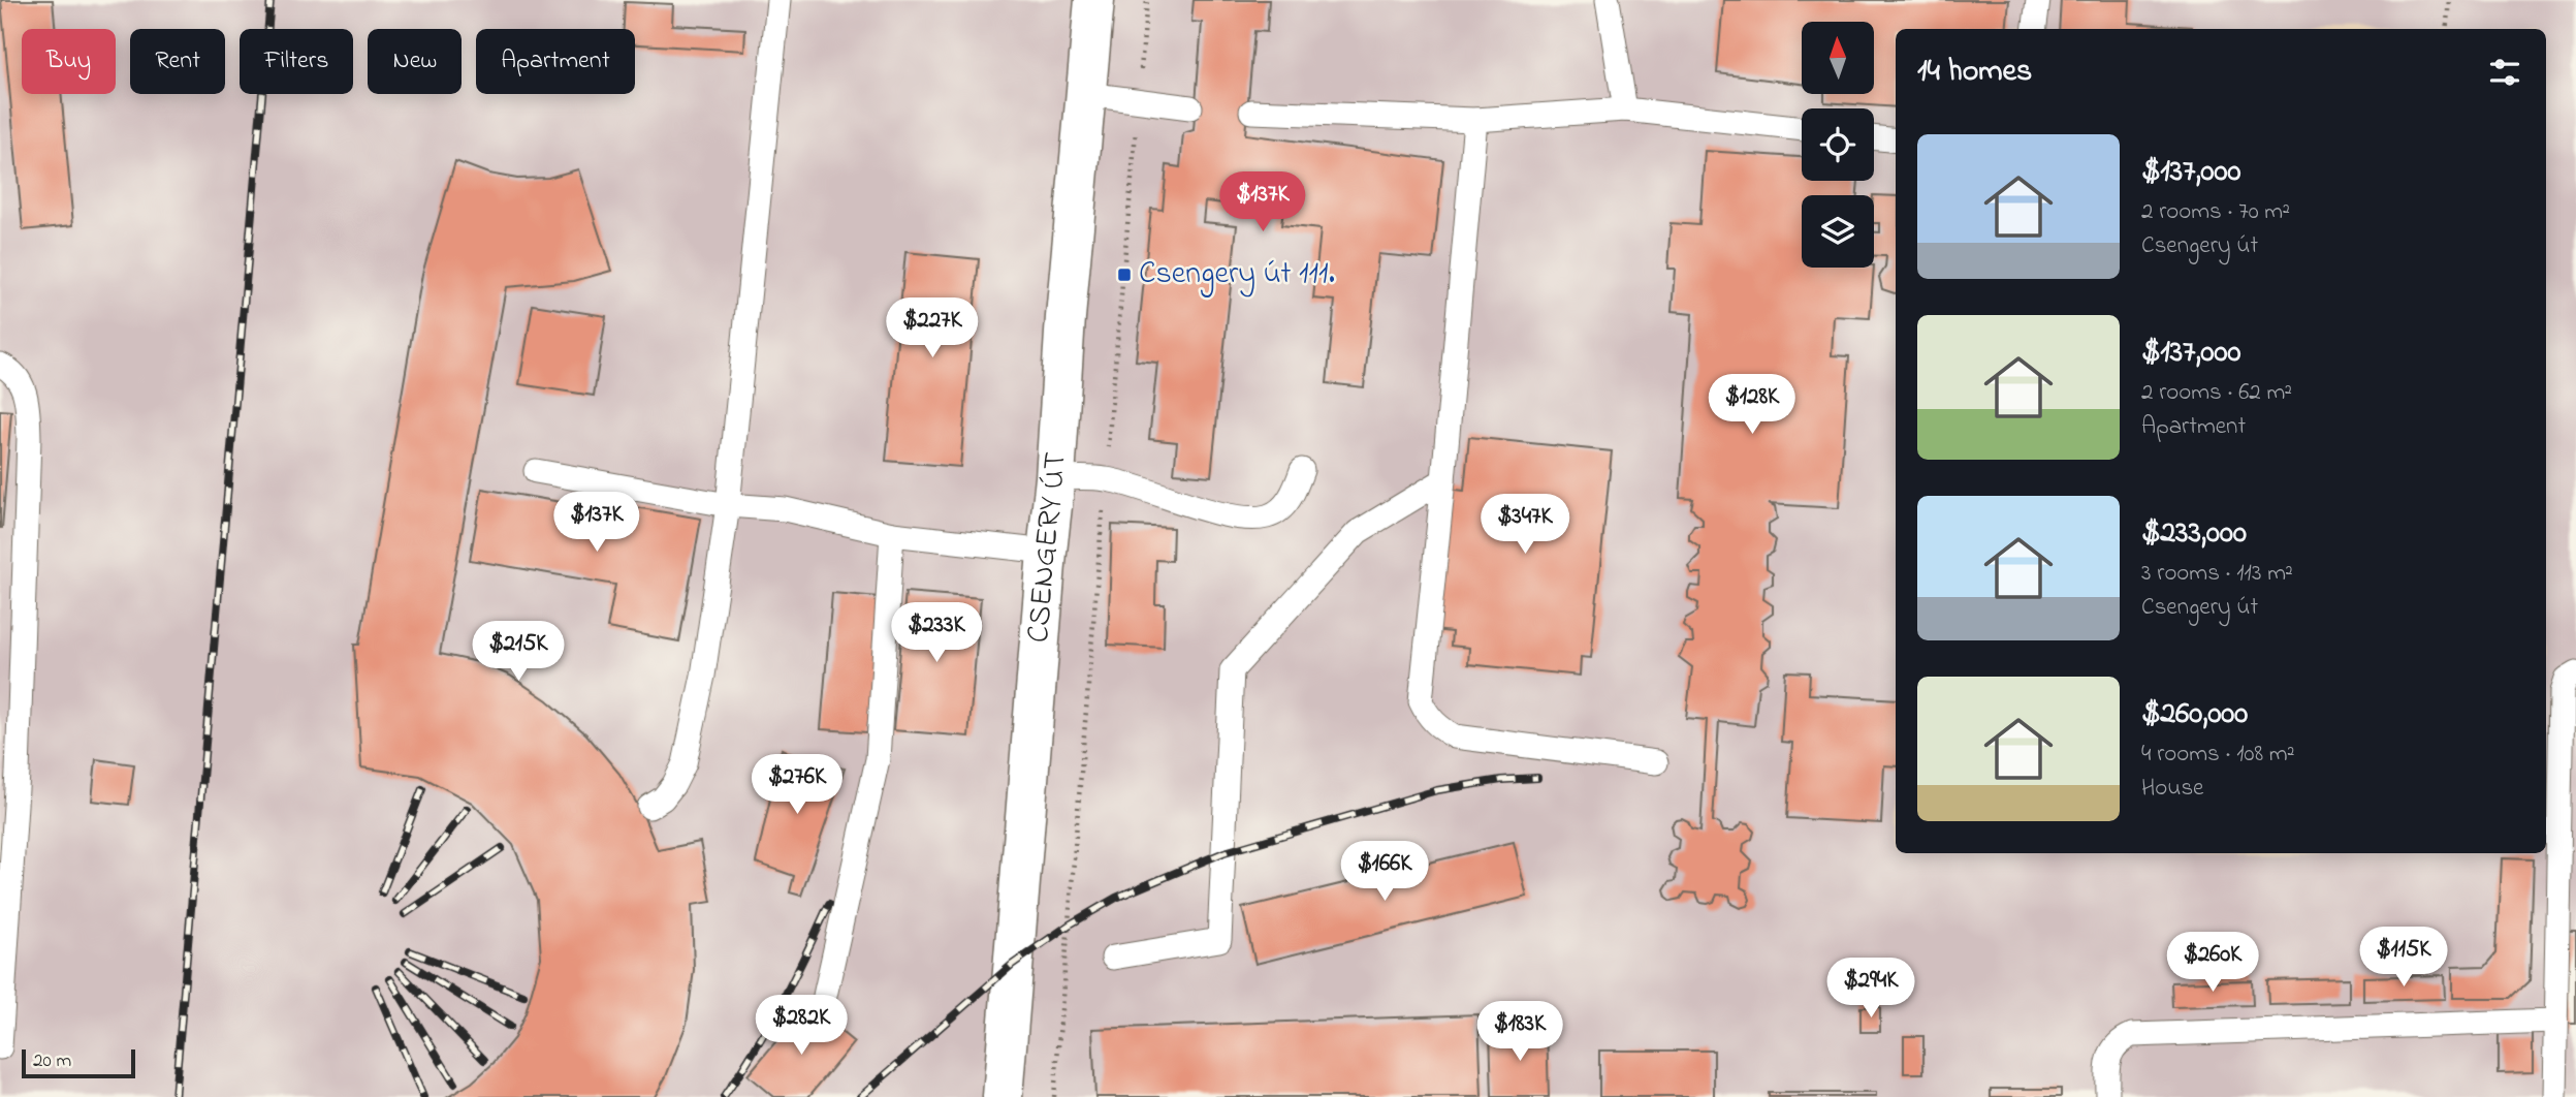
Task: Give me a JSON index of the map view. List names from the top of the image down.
{
  "streets": {
    "main road": ["CSENGERY ÚT"]
  },
  "places": {
    "transit": ["Csengery út 111."]
  },
  "scale_bar": "20 m",
  "north": "top",
  "page": {
    "chip": [
      "Buy",
      "Rent",
      "Filters",
      "New",
      "Apartment"
    ],
    "heading": "14 homes",
    "list": [
      {
        "name": "$137,000",
        "note": "2 rooms · 70 m² · Csengery út"
      },
      {
        "name": "$137,000",
        "note": "2 rooms · 62 m² · Apartment"
      },
      {
        "name": "$233,000",
        "note": "3 rooms · 113 m² · Csengery út"
      },
      {
        "name": "$260,000",
        "note": "4 rooms · 108 m² · House"
      }
    ],
    "price": [
      "$137K",
      "$227K",
      "$128K",
      "$137K",
      "$347K",
      "$233K",
      "$215K",
      "$276K",
      "$166K",
      "$115K",
      "$260K",
      "$294K",
      "$282K",
      "$183K"
    ],
    "scale": "20 m"
  }
}
